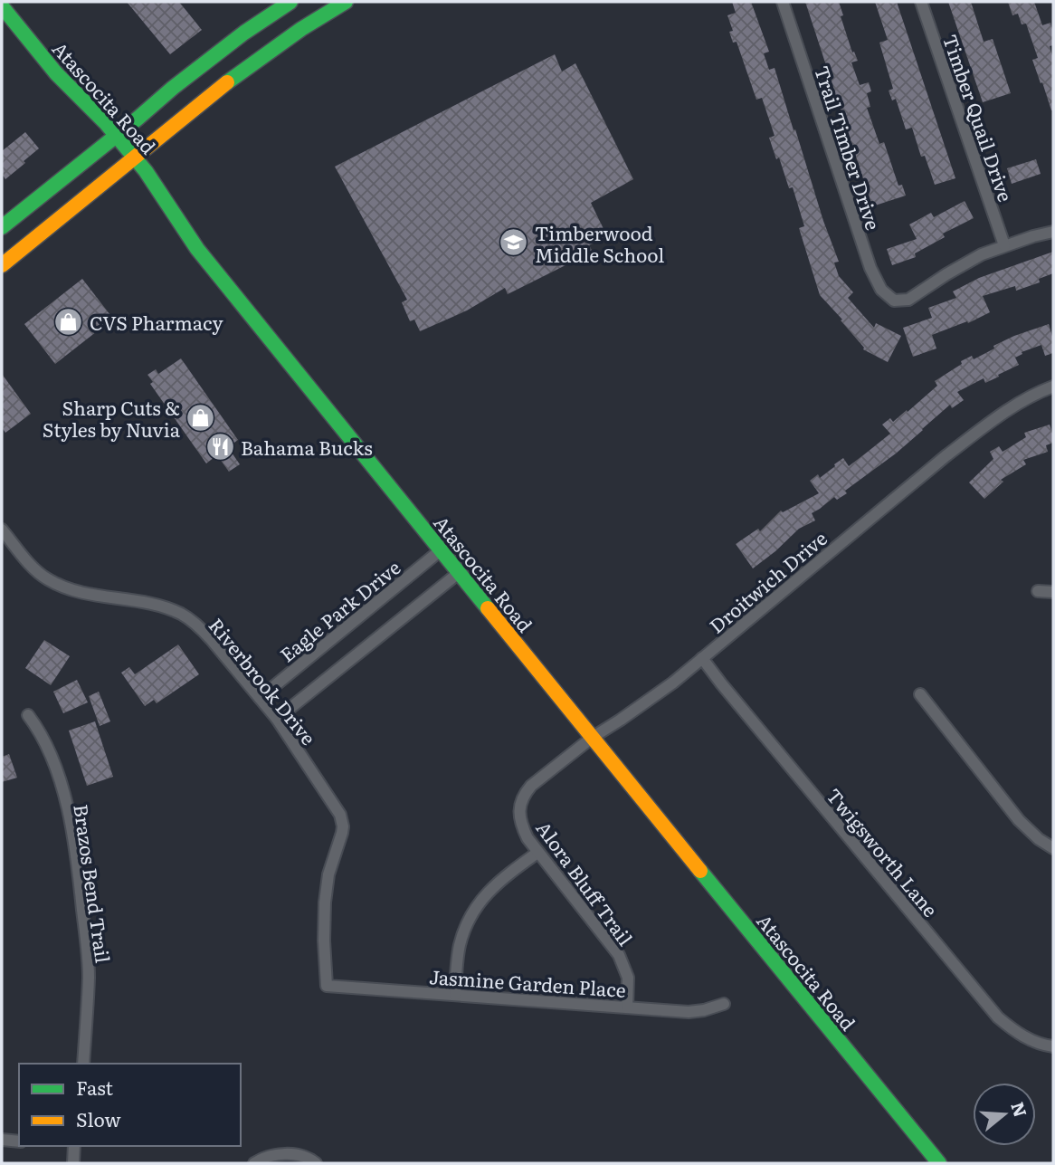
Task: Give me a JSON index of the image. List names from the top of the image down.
{
  "streets": {
    "main road": ["Atascocita Road"],
    "street": [
      "Timber Quail Drive",
      "Trail Timber Drive",
      "Droitwich Drive",
      "Eagle Park Drive",
      "Riverbrook Drive",
      "Twigsworth Lane",
      "Alora Bluff Trail",
      "Brazos Bend Trail",
      "Jasmine Garden Place"
    ]
  },
  "crossings": [
    ["Atascocita Road", "Droitwich Drive"],
    ["Atascocita Road", "Eagle Park Drive"],
    ["Timber Quail Drive", "Trail Timber Drive"],
    ["Droitwich Drive", "Twigsworth Lane"],
    ["Droitwich Drive", "Alora Bluff Trail"],
    ["Eagle Park Drive", "Riverbrook Drive"],
    ["Riverbrook Drive", "Jasmine Garden Place"],
    ["Alora Bluff Trail", "Jasmine Garden Place"]
  ],
  "places": {
    "school or university": ["Timberwood Middle School"],
    "shop": ["CVS Pharmacy", "Sharp Cuts & Styles by Nuvia"],
    "restaurant": ["Bahama Bucks"]
  },
  "legend": ["Fast", "Slow"],
  "north": "right"
}
